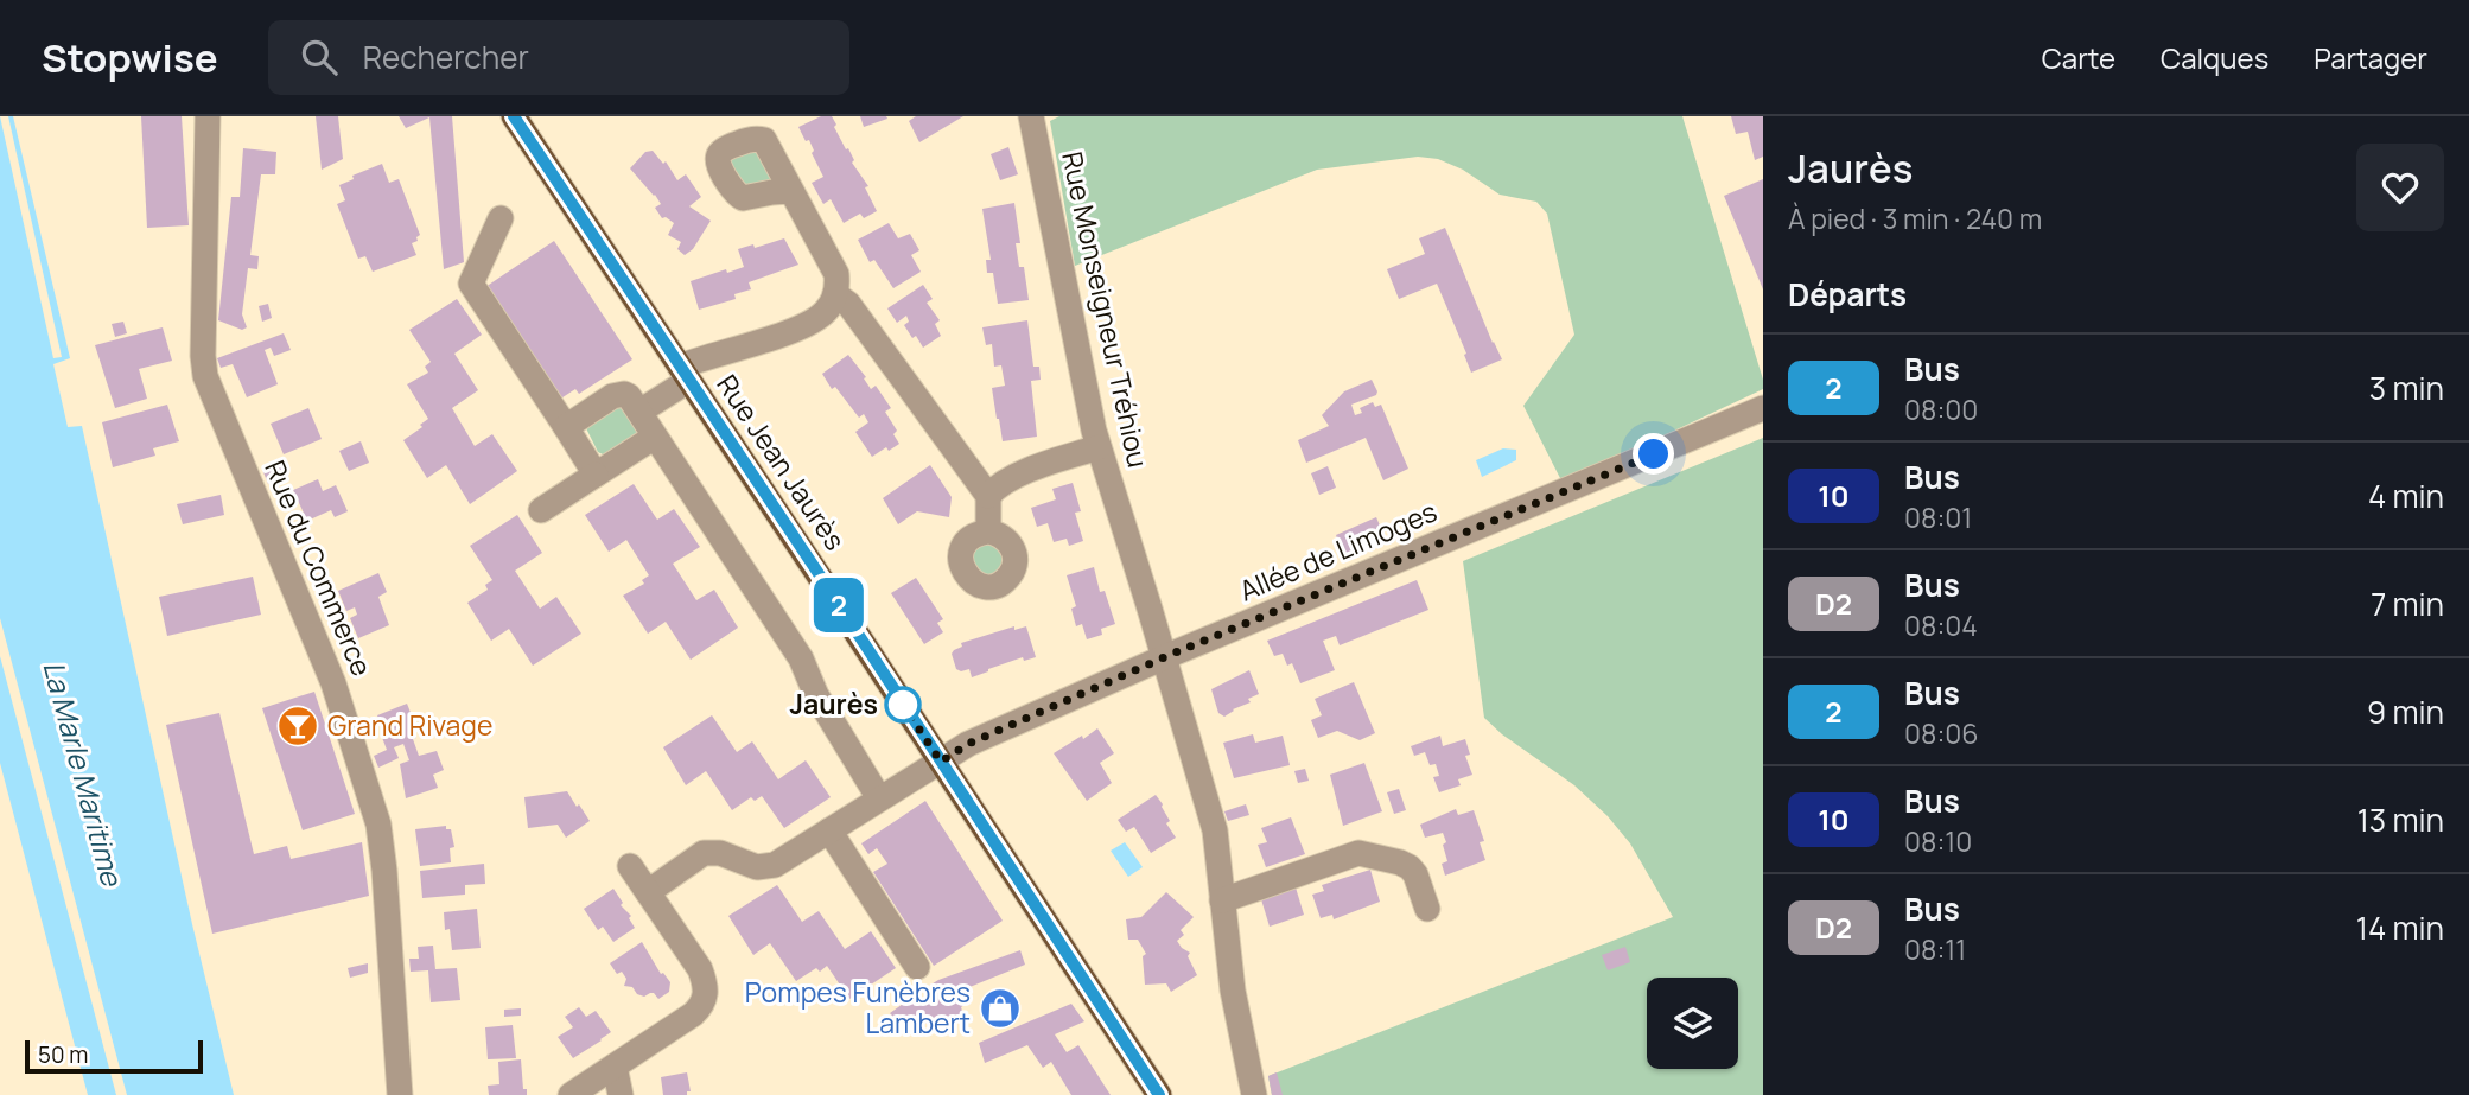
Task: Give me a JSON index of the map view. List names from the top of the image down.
{
  "streets": {
    "main road": ["Rue Jean Jaurès"],
    "street": ["Rue Monseigneur Tréhiou", "Allée de Limoges", "Rue du Commerce"]
  },
  "crossings": [
    ["Rue Monseigneur Tréhiou", "Allée de Limoges"],
    ["Rue Jean Jaurès", "Allée de Limoges"]
  ],
  "water": ["La Marle Maritime"],
  "places": {
    "other": ["Jaurès"],
    "bar": ["Grand Rivage"],
    "shop": ["Pompes Funèbres Lambert"]
  },
  "lines": ["bus line 2"],
  "scale_bar": "50 m",
  "page": {
    "header": "Stopwise",
    "search": "Rechercher",
    "nav": ["Carte", "Calques", "Partager"],
    "on_map": "2",
    "heading": [
      ["Jaurès", "À pied · 3 min · 240 m"],
      "Départs"
    ],
    "list": [
      {
        "mark": "2",
        "name": "Bus",
        "note": "08:00",
        "value": "3 min"
      },
      {
        "mark": "10",
        "name": "Bus",
        "note": "08:01",
        "value": "4 min"
      },
      {
        "mark": "D2",
        "name": "Bus",
        "note": "08:04",
        "value": "7 min"
      },
      {
        "mark": "2",
        "name": "Bus",
        "note": "08:06",
        "value": "9 min"
      },
      {
        "mark": "10",
        "name": "Bus",
        "note": "08:10",
        "value": "13 min"
      },
      {
        "mark": "D2",
        "name": "Bus",
        "note": "08:11",
        "value": "14 min"
      }
    ],
    "scale": "50 m"
  }
}
